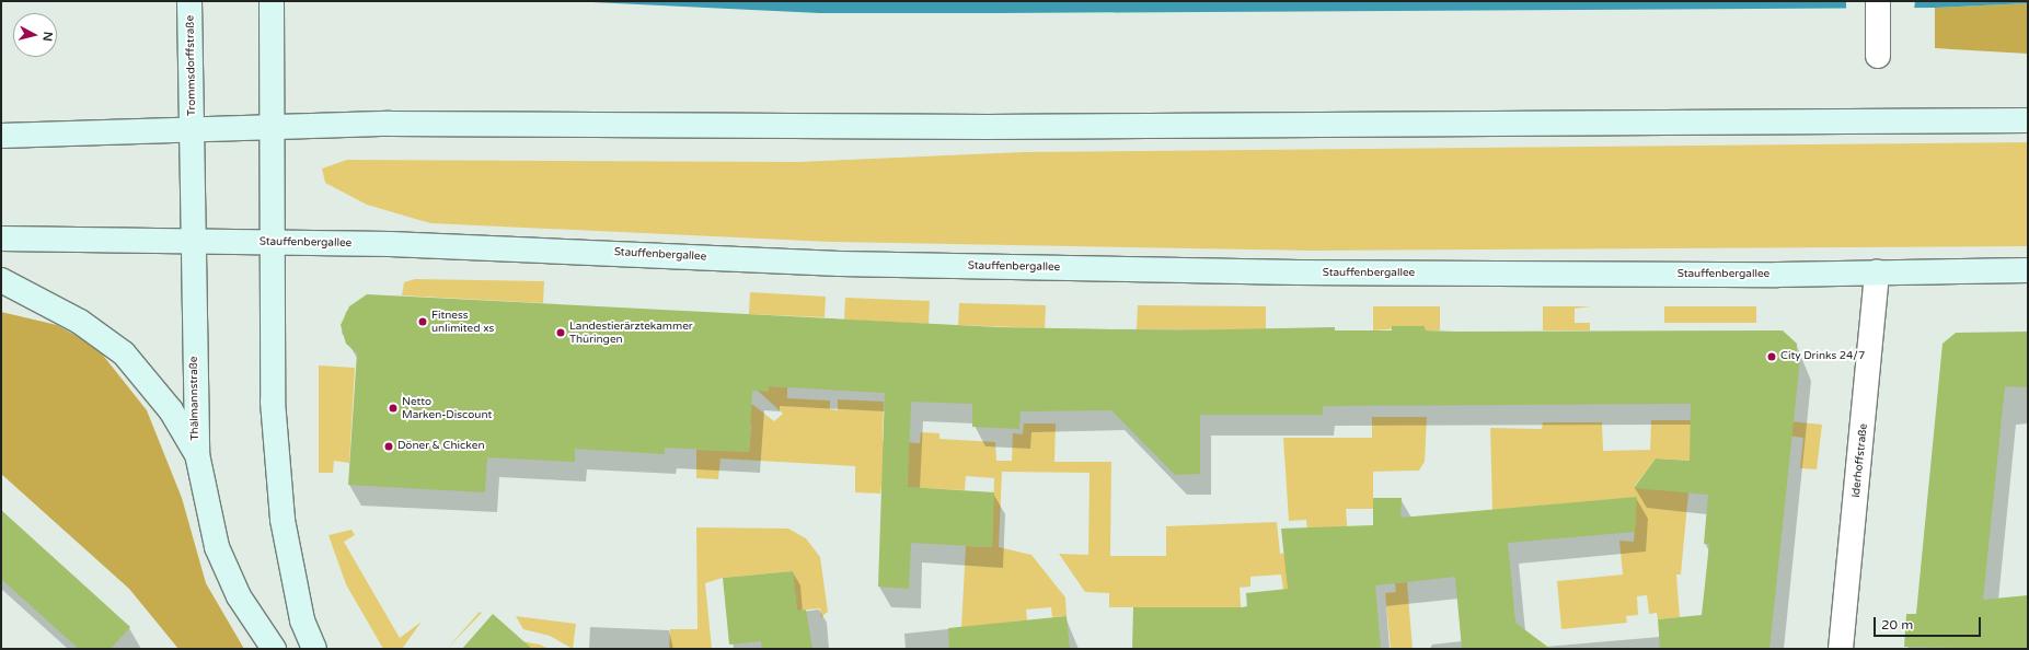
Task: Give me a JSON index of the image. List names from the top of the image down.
{
  "streets": {
    "main road": ["Trommsdorffstraße", "Stauffenbergallee", "Thälmannstraße"],
    "street": ["Iderhoffstraße"]
  },
  "crossings": [
    ["Trommsdorffstraße", "Thälmannstraße"],
    ["Stauffenbergallee", "Thälmannstraße"],
    ["Stauffenbergallee", "Iderhoffstraße"]
  ],
  "places": [
    "Fitness unlimited xs",
    "Landestierärztekammer Thüringen",
    "City Drinks 24/7",
    "Netto Marken-Discount",
    "Döner & Chicken"
  ],
  "scale_bar": "20 m",
  "north": "right"
}
